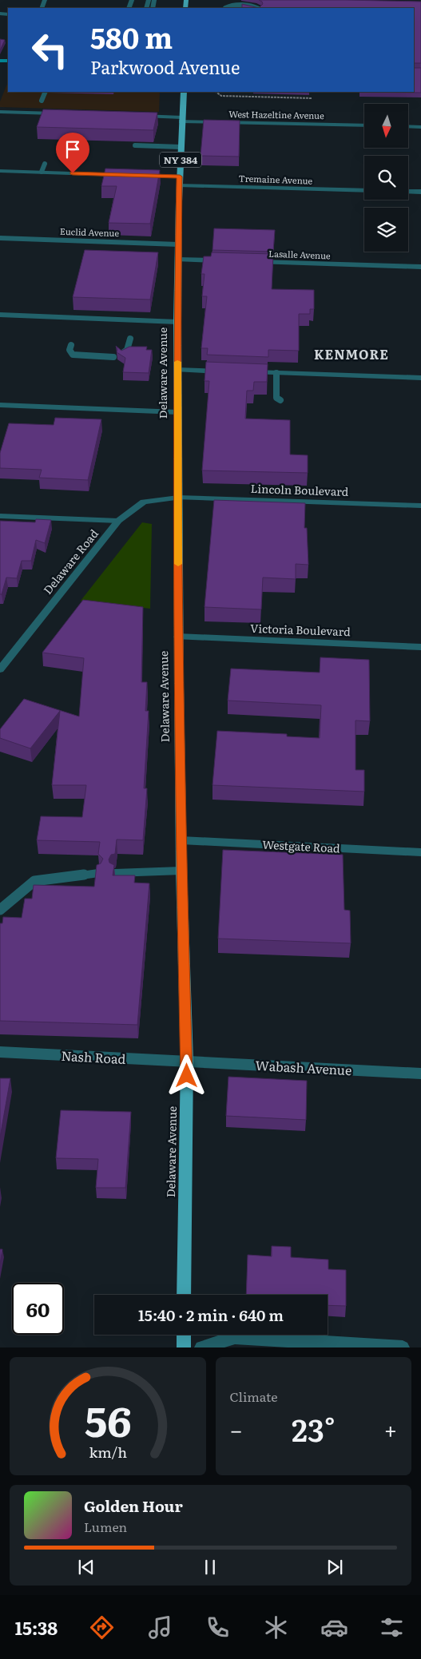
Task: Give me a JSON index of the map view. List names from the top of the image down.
{
  "streets": {
    "main road": ["NY 384", "Delaware Avenue"],
    "street": [
      "West Hazeltine Avenue",
      "Tremaine Avenue",
      "Euclid Avenue",
      "Lasalle Avenue",
      "Lincoln Boulevard",
      "Delaware Road",
      "Victoria Boulevard",
      "Westgate Road",
      "Nash Road",
      "Wabash Avenue"
    ]
  },
  "crossings": [
    ["West Hazeltine Avenue", "Delaware Avenue"],
    ["Tremaine Avenue", "Delaware Avenue"],
    ["Euclid Avenue", "Delaware Avenue"],
    ["Delaware Avenue", "Lincoln Boulevard"],
    ["Delaware Avenue", "Delaware Road"],
    ["Delaware Avenue", "Victoria Boulevard"],
    ["Delaware Avenue", "Westgate Road"],
    ["Delaware Avenue", "Nash Road"],
    ["Delaware Avenue", "Wabash Avenue"],
    ["Lincoln Boulevard", "Delaware Road"],
    ["Nash Road", "Wabash Avenue"]
  ],
  "districts": ["KENMORE"],
  "north": "bottom",
  "page": {
    "turn": ["580 m", "Parkwood Avenue"],
    "limit": "60",
    "trip": "15:40 · 2 min · 640 m",
    "tile": "Climate",
    "heat": ["−", "23°", "+"],
    "song": ["Golden Hour", "Lumen"],
    "tabs": "15:38",
    "gauge": ["56", "km/h"]
  }
}
